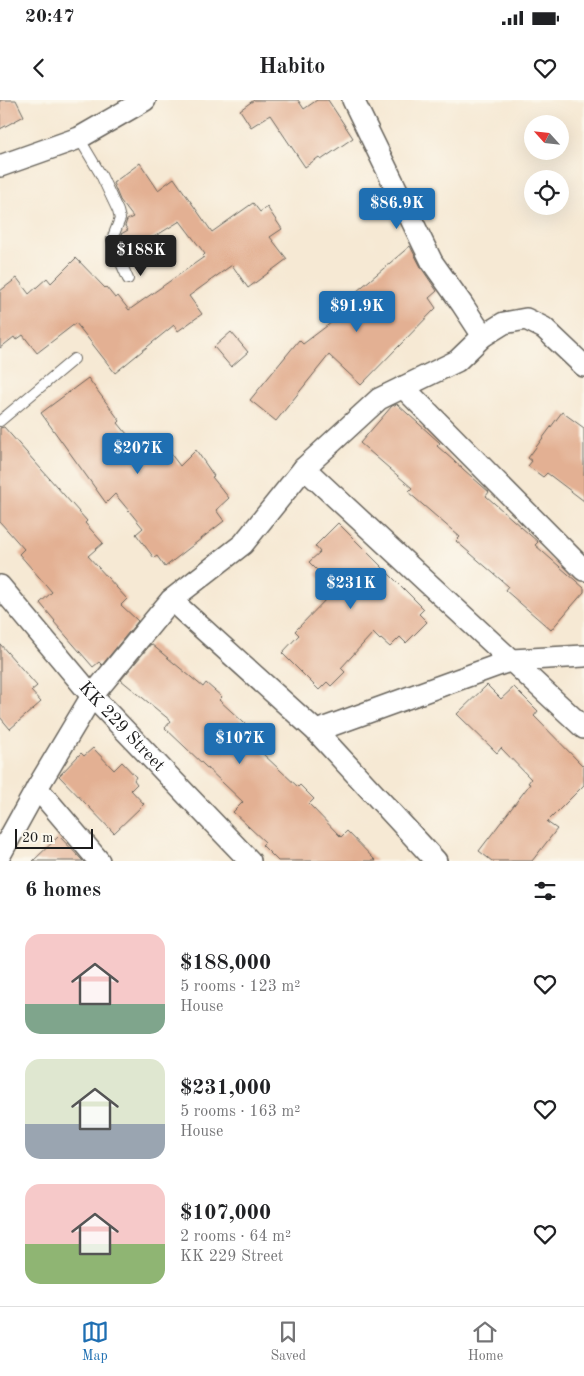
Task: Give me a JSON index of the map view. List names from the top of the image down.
{
  "streets": {
    "street": ["KK 229 Street"]
  },
  "scale_bar": "20 m",
  "north": "top left",
  "page": {
    "status": "20:47",
    "header": "Habito",
    "price": [
      "$86.9K",
      "$188K",
      "$91.9K",
      "$207K",
      "$231K",
      "$107K"
    ],
    "scale": "20 m",
    "heading": "6 homes",
    "list": [
      {
        "name": "$188,000",
        "note": "5 rooms · 123 m² · House"
      },
      {
        "name": "$231,000",
        "note": "5 rooms · 163 m² · House"
      },
      {
        "name": "$107,000",
        "note": "2 rooms · 64 m² · KK 229 Street"
      }
    ],
    "tabs": ["Map", "Saved", "Home"]
  }
}
